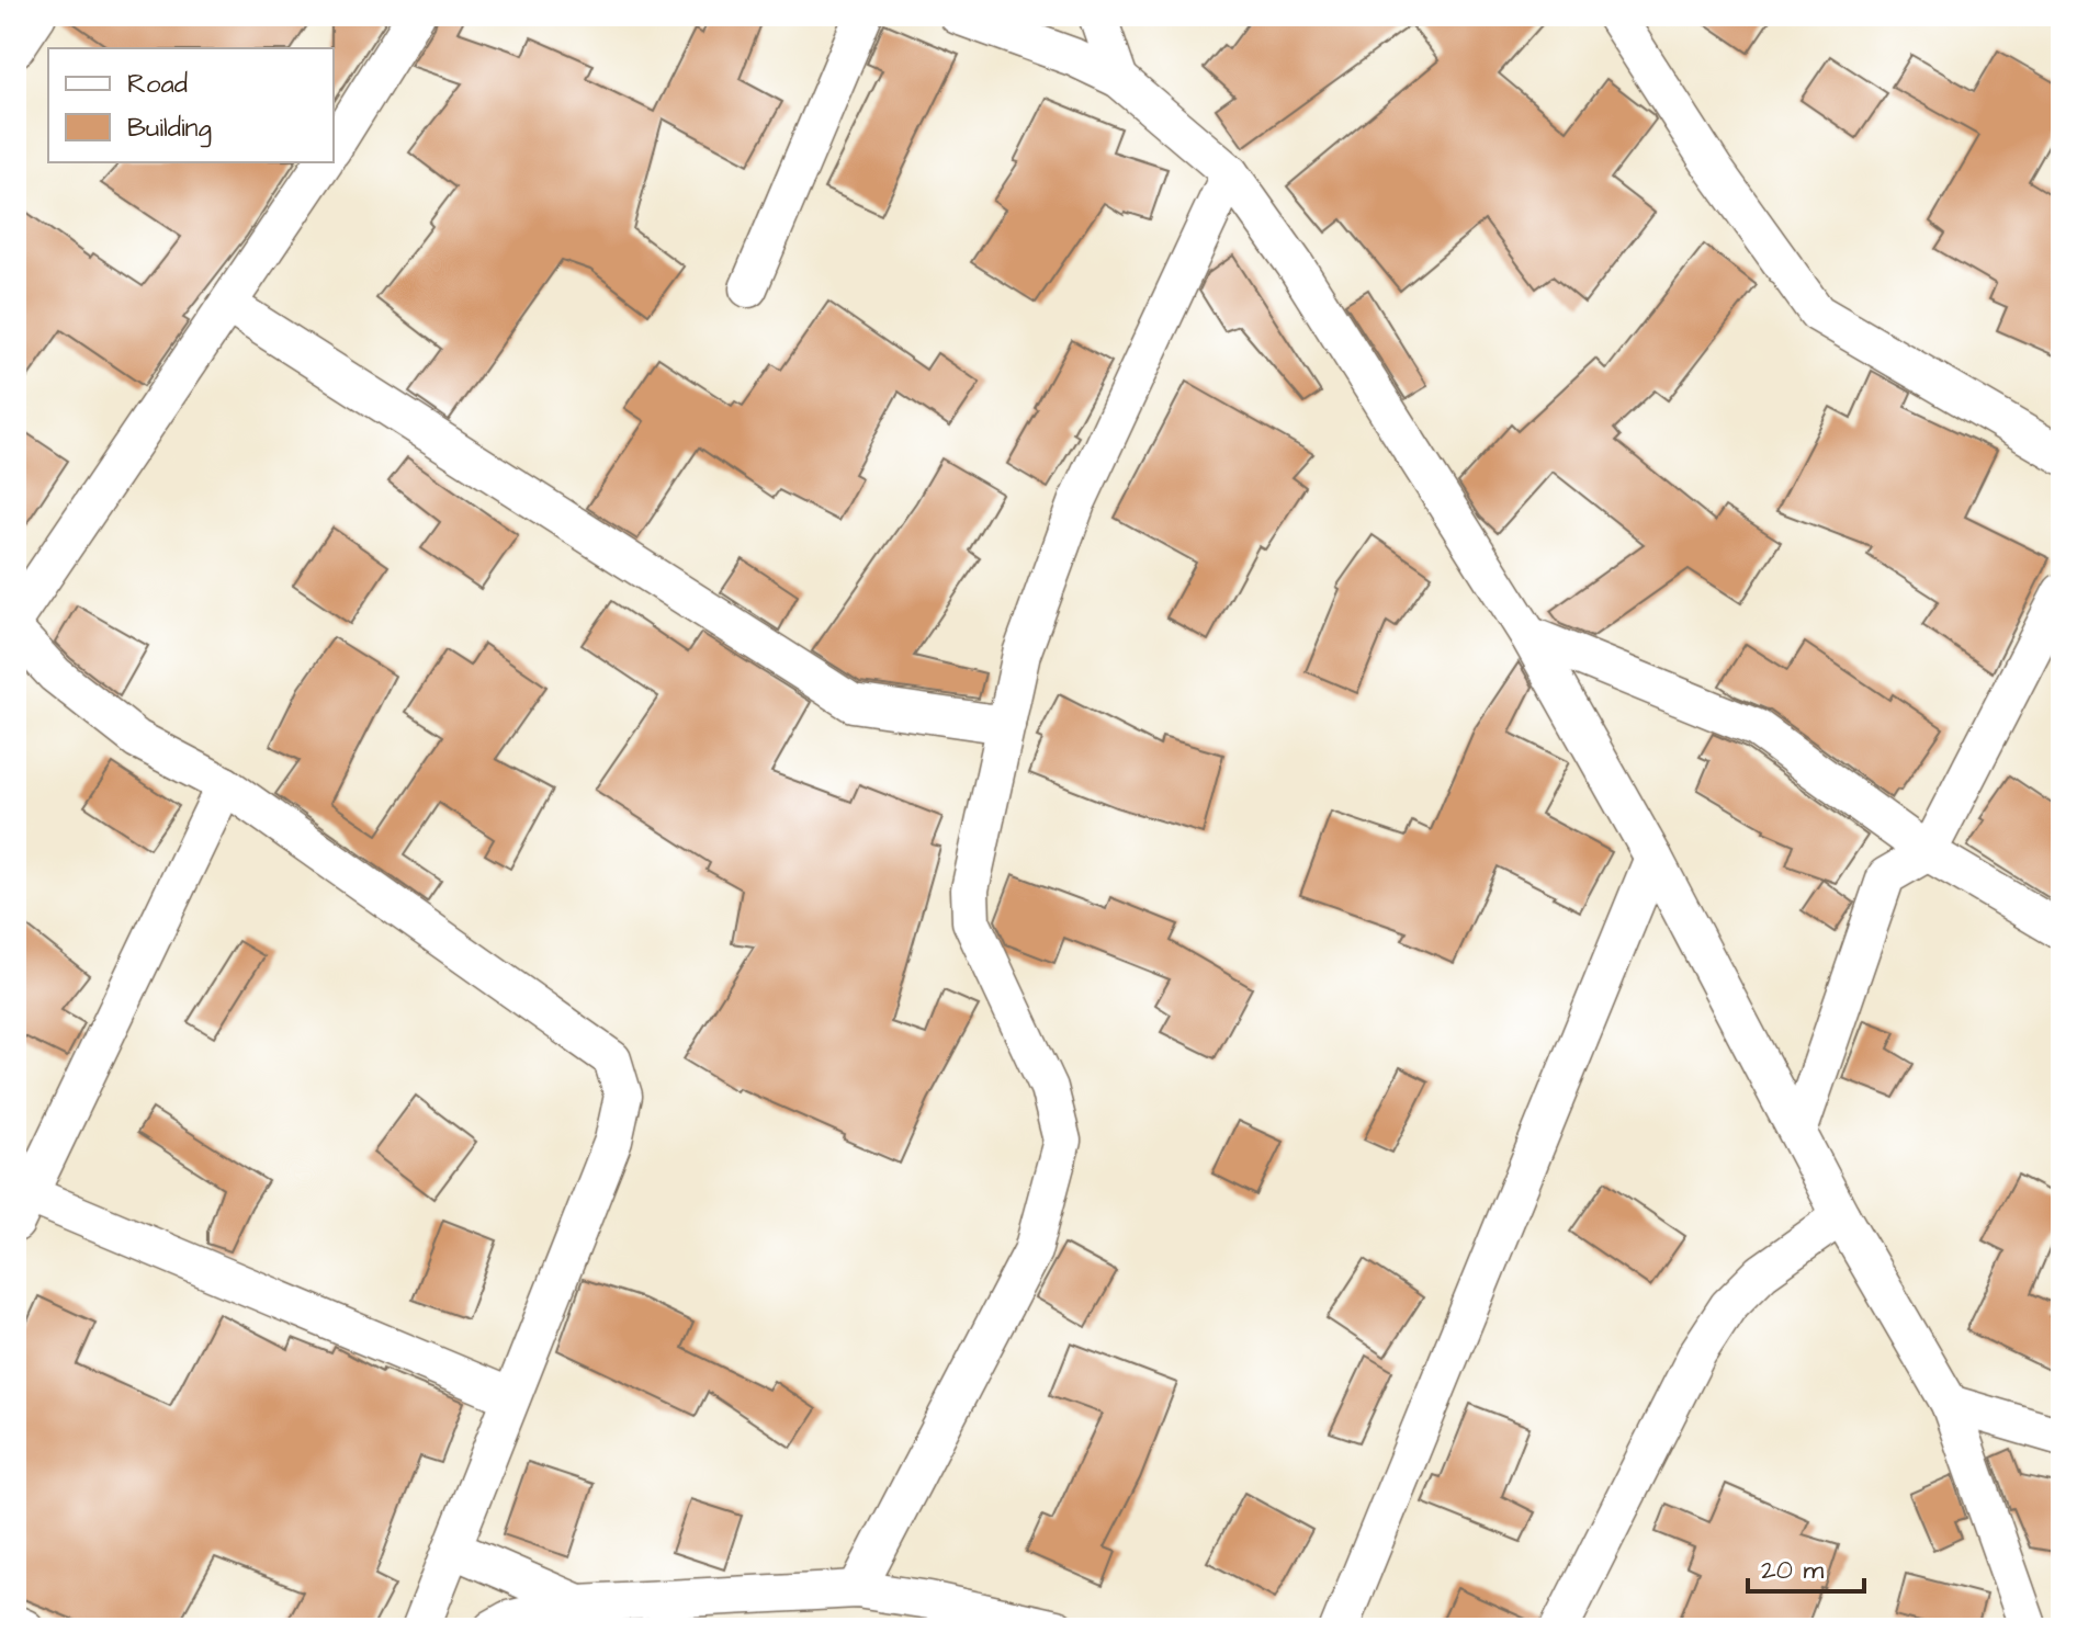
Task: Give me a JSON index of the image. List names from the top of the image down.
{
  "legend": ["Road", "Building"],
  "scale_bar": "20 m"
}
